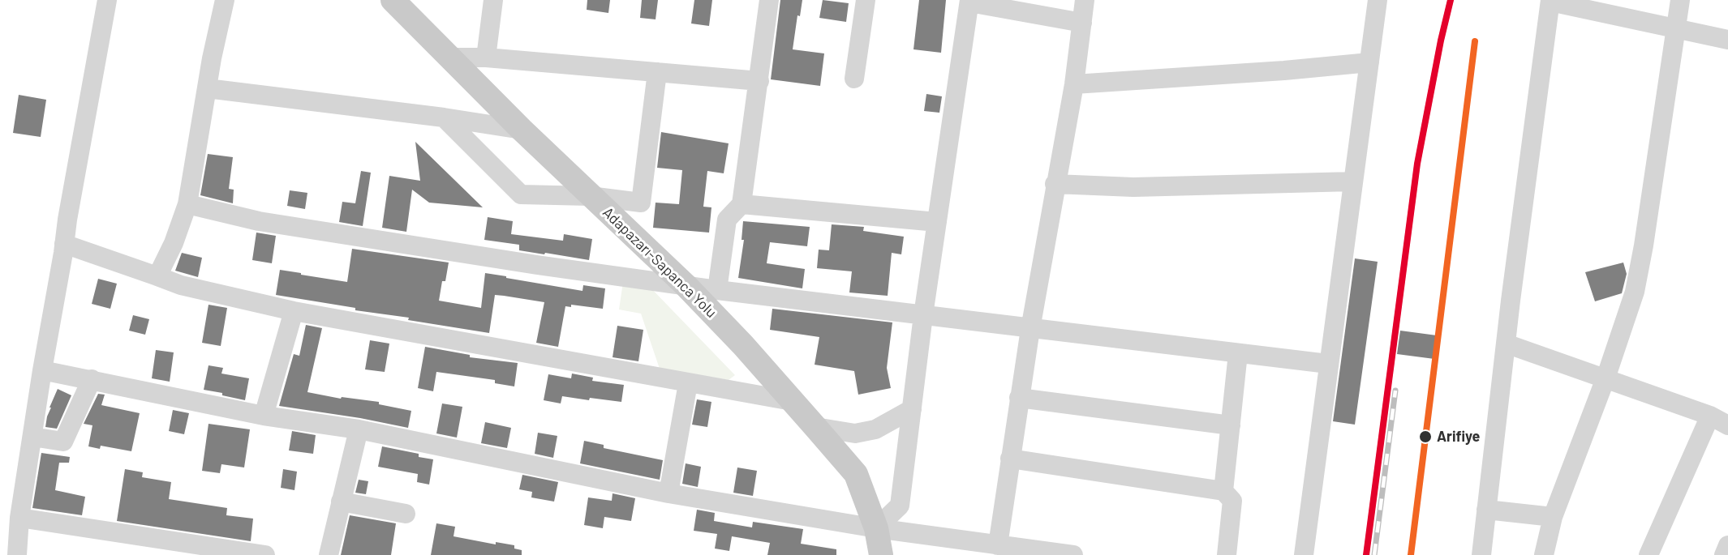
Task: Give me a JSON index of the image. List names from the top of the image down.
{
  "streets": {
    "main road": ["Adapazarı-Sapanca Yolu"]
  },
  "places": ["Arifiye"]
}
